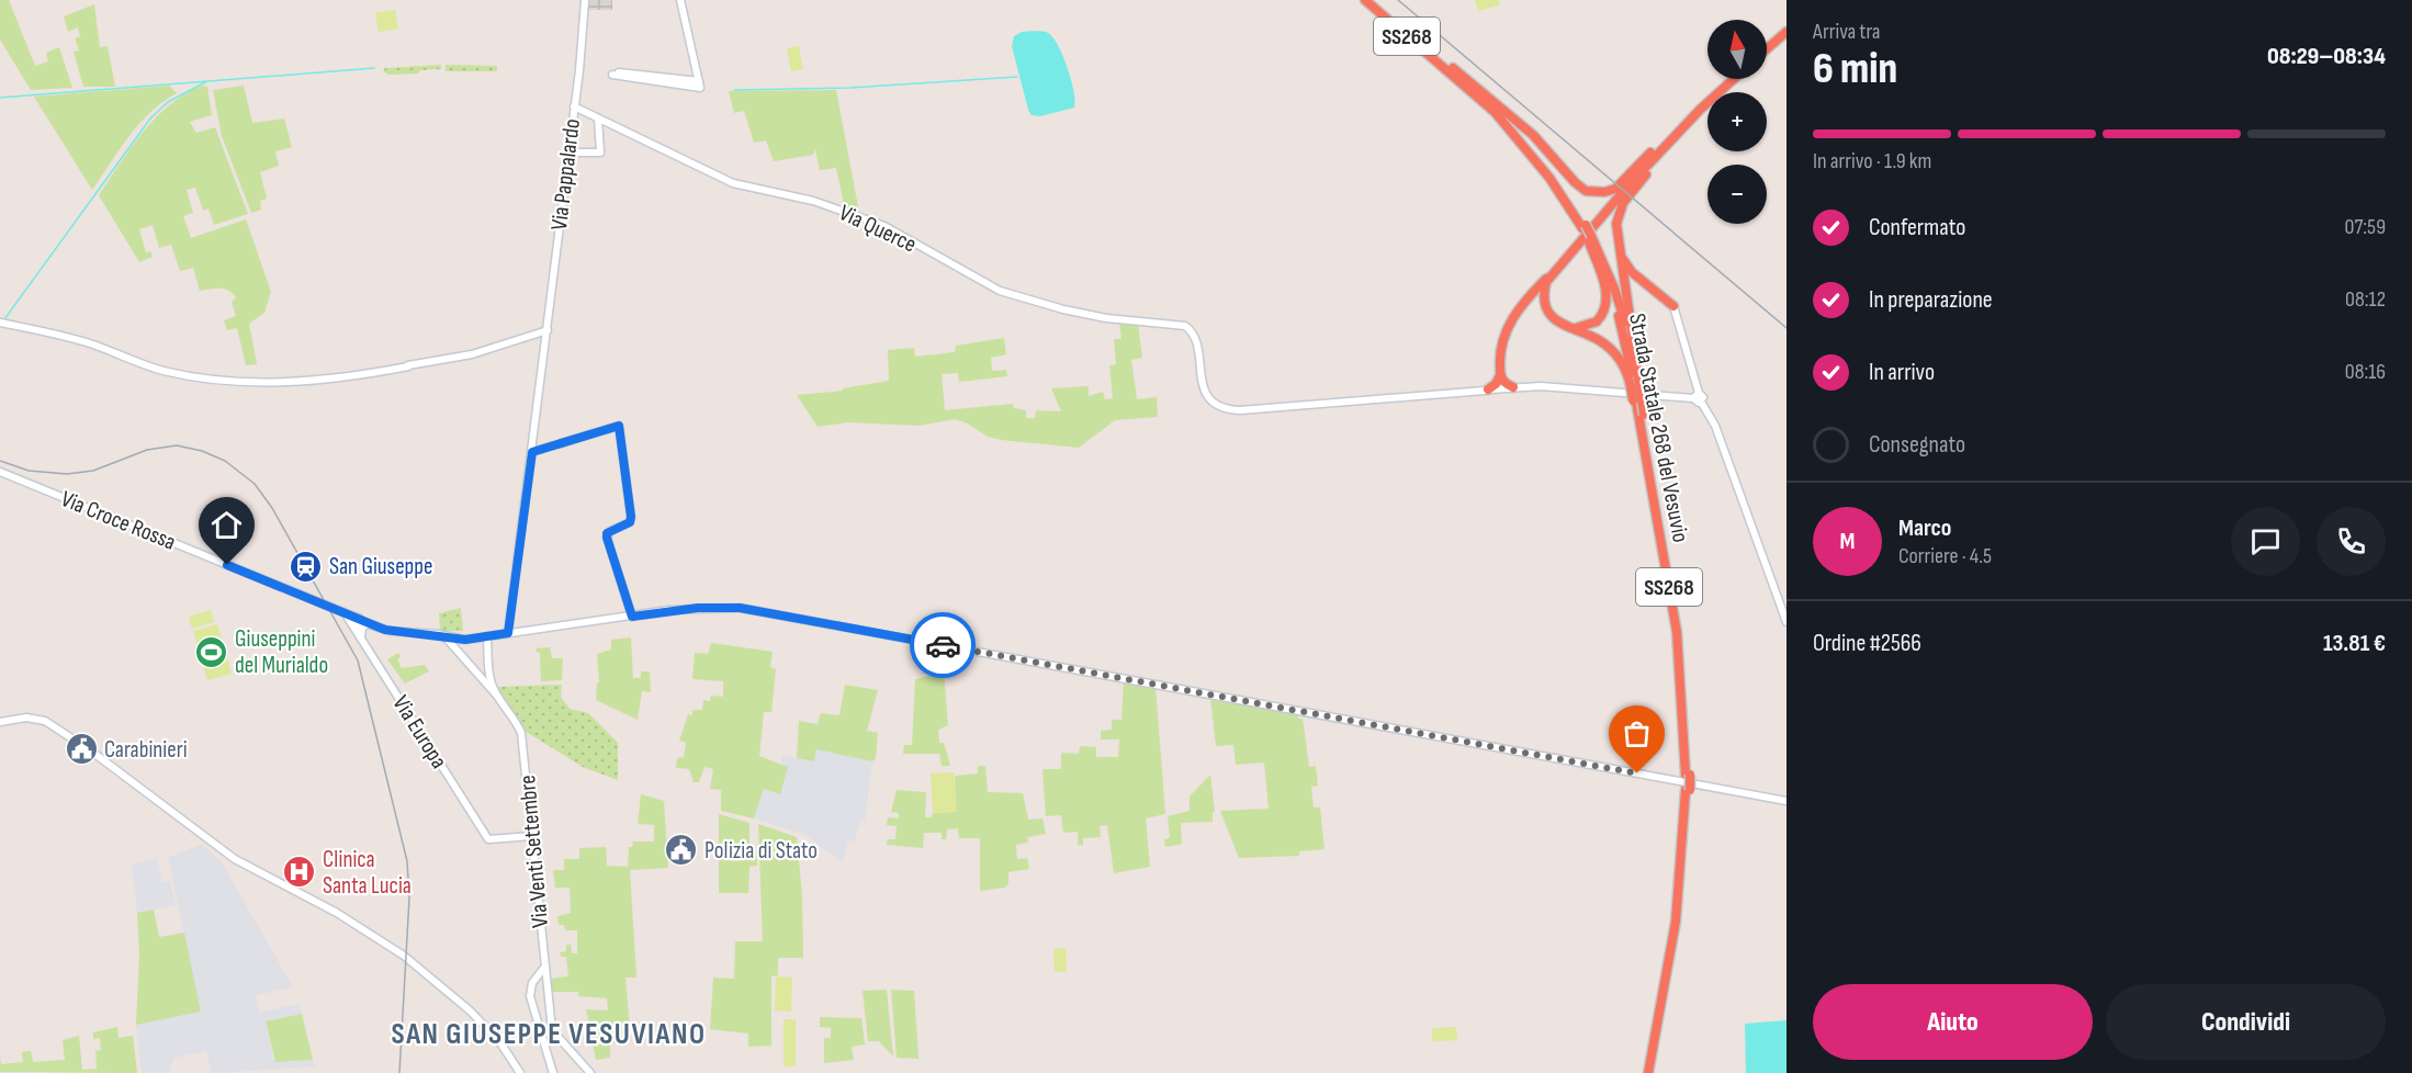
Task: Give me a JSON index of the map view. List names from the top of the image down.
{
  "streets": {
    "highway": ["SS268", "Strada Statale 268 del Vesuvio"],
    "street": [
      "Via Pappalardo",
      "Via Querce",
      "Via Croce Rossa",
      "Via Europa",
      "Via Venti Settembre"
    ]
  },
  "crossings": [
    ["Via Pappalardo", "Via Querce"],
    ["Via Croce Rossa", "Via Europa"],
    ["Via Europa", "Via Venti Settembre"]
  ],
  "districts": ["SAN GIUSEPPE VESUVIANO"],
  "places": {
    "station": ["San Giuseppe"],
    "sports": ["Giuseppini del Murialdo"],
    "public building": ["Carabinieri", "Polizia di Stato"],
    "hospital": ["Clinica Santa Lucia"]
  },
  "north": "top",
  "page": {
    "heading": ["6 min", "Arriva tra", "08:29–08:34"],
    "panel": [
      "Marco",
      "Corriere · 4.5",
      "Ordine #2566",
      "13.81 €"
    ],
    "map_buttons": ["+", "−"],
    "bar": "In arrivo · 1.9 km",
    "list": [
      ["Confermato", "07:59"],
      ["In preparazione", "08:12"],
      ["In arrivo", "08:16"],
      "Consegnato"
    ],
    "round": "M",
    "buttons": ["Aiuto", "Condividi"]
  }
}
